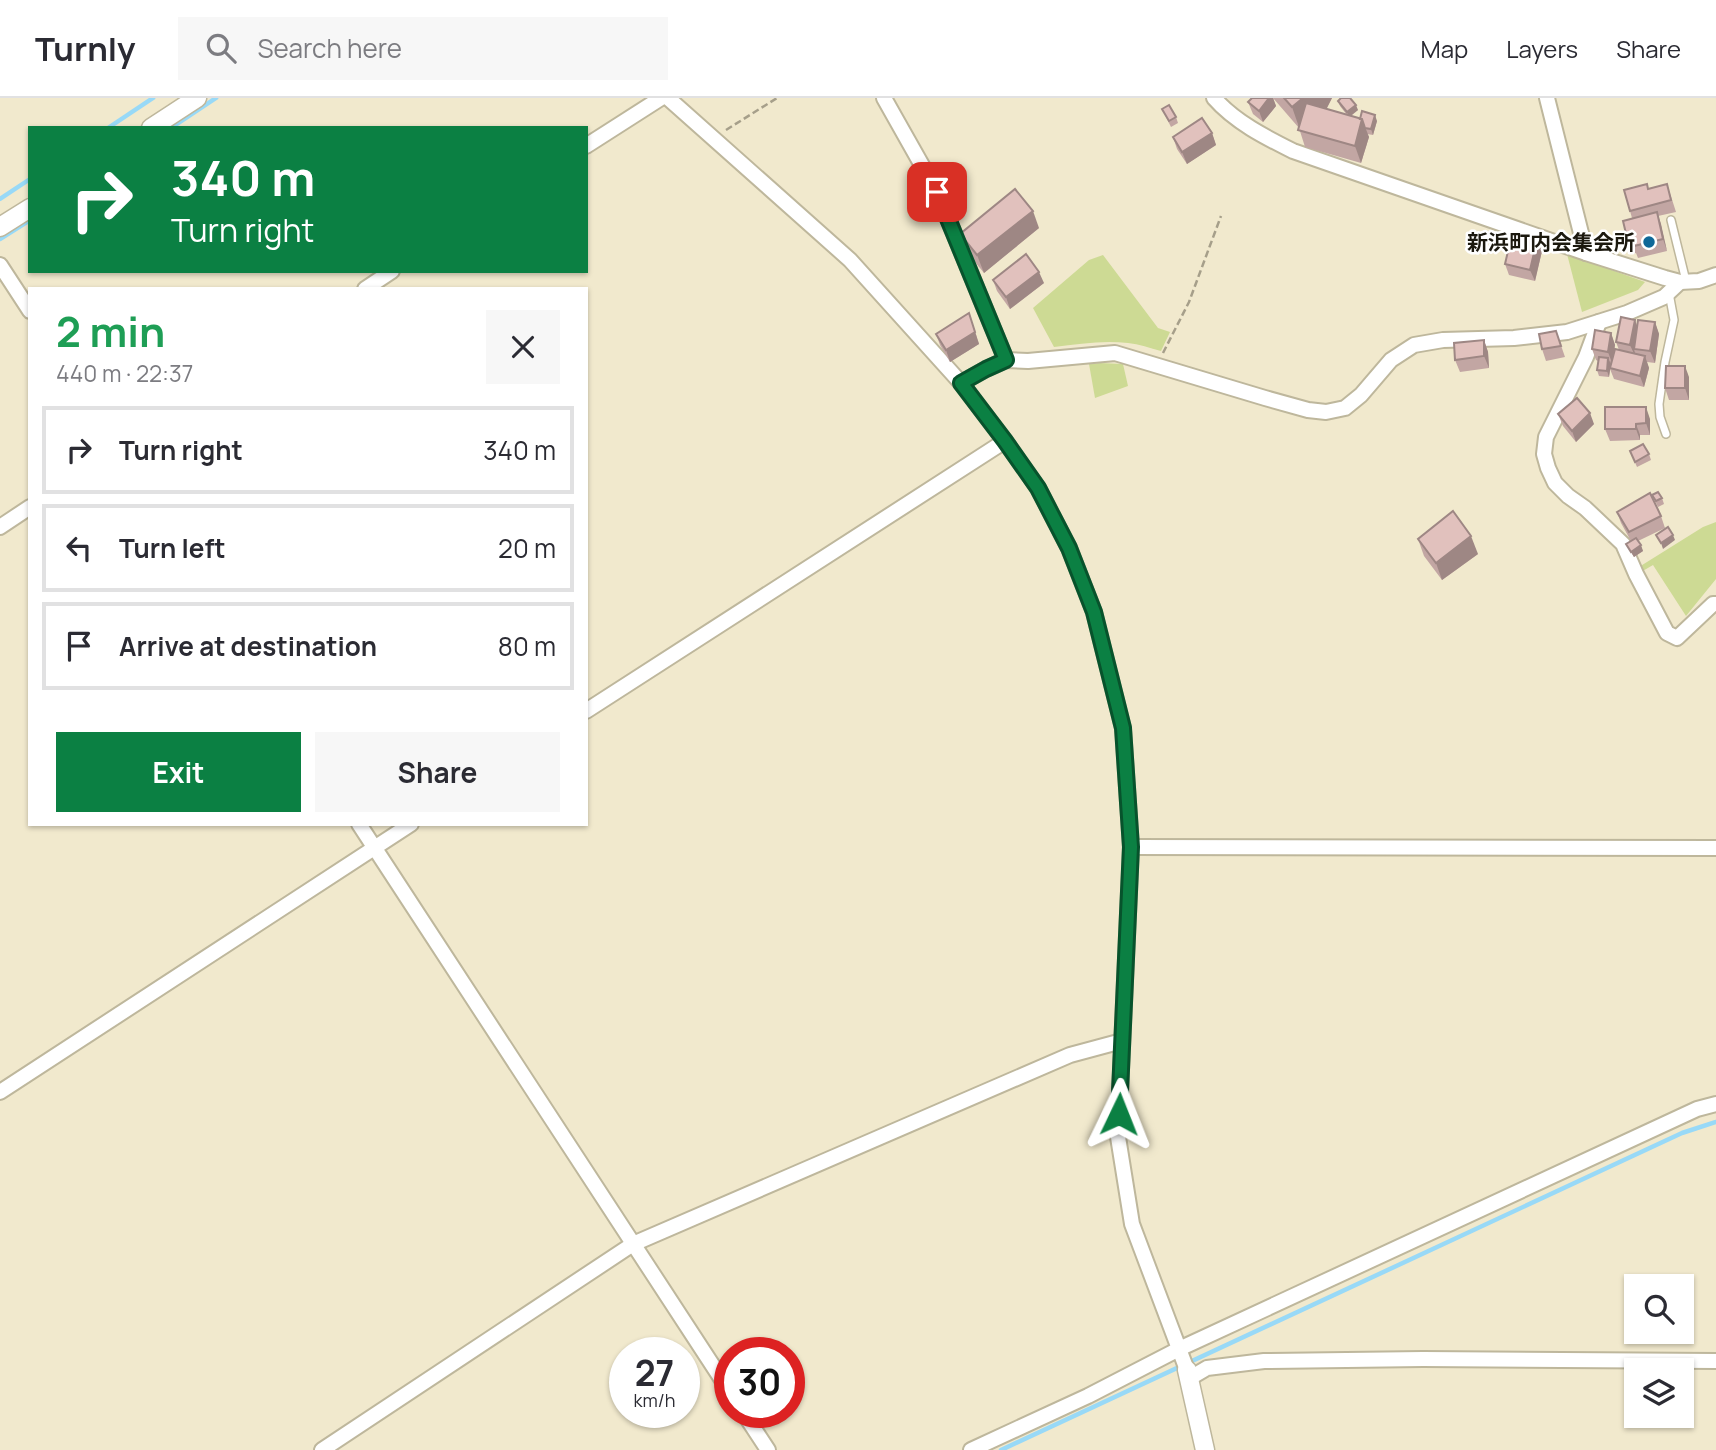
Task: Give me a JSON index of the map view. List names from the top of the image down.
{
  "places": ["新浜町内会集会所"],
  "page": {
    "header": "Turnly",
    "search": "Search here",
    "nav": ["Map", "Layers", "Share"],
    "turn": ["340 m", "Turn right"],
    "heading": ["2 min", "440 m · 22:37"],
    "list": [
      {
        "name": "Turn right",
        "value": "340 m"
      },
      {
        "name": "Turn left",
        "value": "20 m"
      },
      {
        "name": "Arrive at destination",
        "value": "80 m"
      }
    ],
    "buttons": ["Exit", "Share"],
    "speed": "27 km/h",
    "limit": "30"
  }
}
